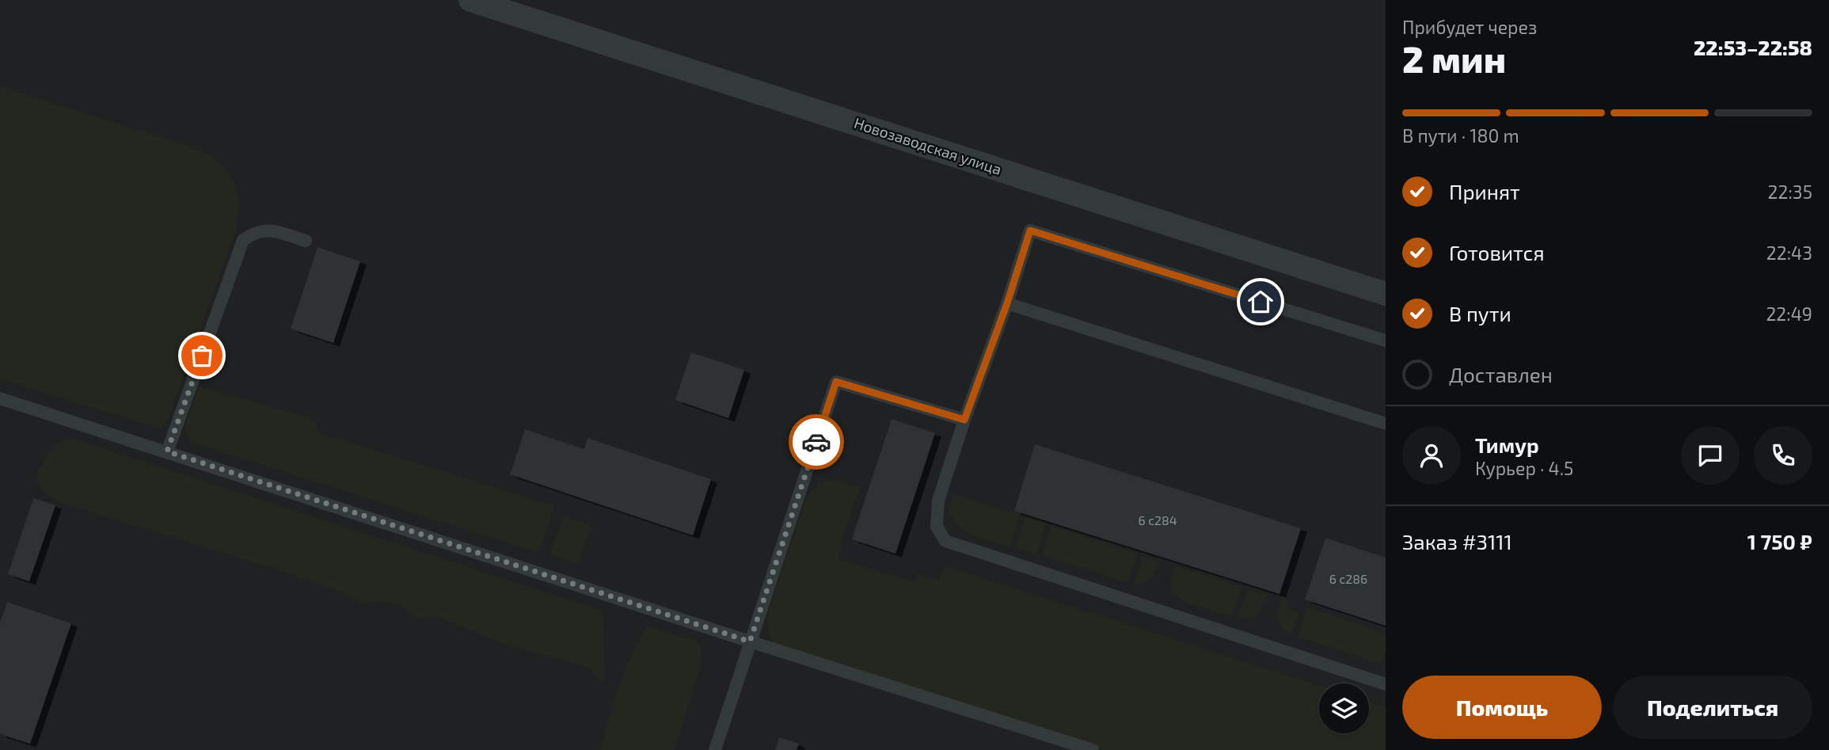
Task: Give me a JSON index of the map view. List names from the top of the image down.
{
  "streets": {
    "street": ["Новозаводская улица"]
  },
  "house_numbers": ["6 с284", "6 с286"],
  "page": {
    "heading": ["2 мин", "Прибудет через", "22:53–22:58"],
    "panel": [
      "Тимур",
      "Курьер · 4.5",
      "Заказ #3111",
      "1 750 ₽"
    ],
    "bar": "В пути · 180 m",
    "list": [
      ["Принят", "22:35"],
      ["Готовится", "22:43"],
      ["В пути", "22:49"],
      "Доставлен"
    ],
    "buttons": ["Помощь", "Поделиться"]
  }
}
